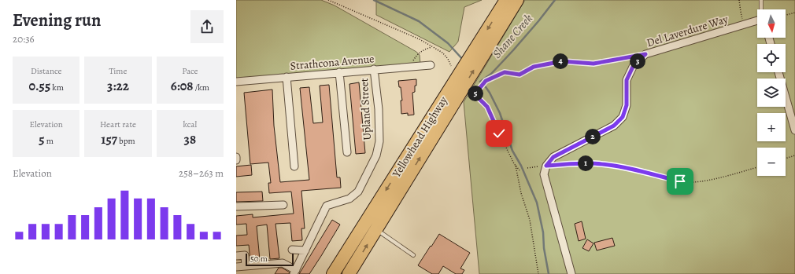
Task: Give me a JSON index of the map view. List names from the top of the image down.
{
  "streets": {
    "highway": ["Yellowhead Highway"],
    "street": ["Del Laverdure Way", "Strathcona Avenue", "Upland Street"]
  },
  "crossings": [
    ["Strathcona Avenue", "Upland Street"]
  ],
  "water": ["Shane Creek"],
  "scale_bar": "50 m",
  "north": "bottom",
  "page": {
    "heading": ["Evening run", "20:36"],
    "map_buttons": ["+", "−"],
    "stats": [
      ["Distance", "0.55 km"],
      ["Time", "3:22"],
      ["Pace", "6:08 /km"],
      ["Elevation", "5 m"],
      ["Heart rate", "157 bpm"],
      ["kcal", "38"]
    ],
    "pins": [
      "3",
      "4",
      "5",
      "2",
      "1"
    ],
    "chart": ["Elevation", "258–263 m"],
    "scale": "50 m"
  }
}
